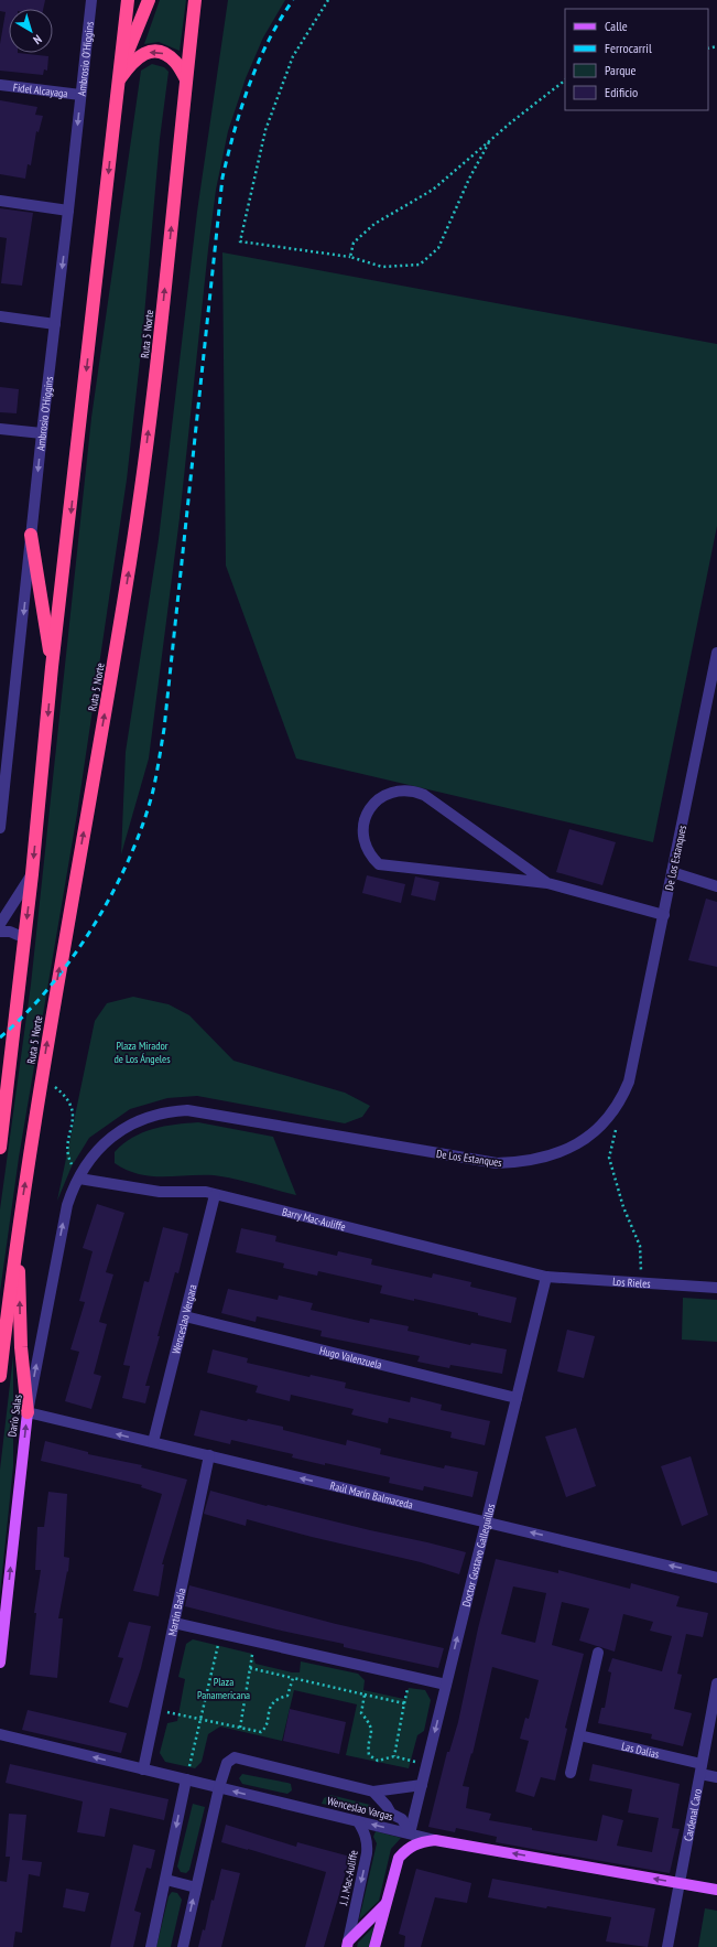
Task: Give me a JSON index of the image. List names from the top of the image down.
{
  "streets": {
    "highway": ["Ruta 5 Norte"],
    "main road": ["Darío Salas", "Wenceslao Vargas", "J. J. Mac-Auliffe"],
    "street": [
      "Ambrosio O'Higgins",
      "Fidel Alcayaga",
      "De Los Estanques",
      "Barry Mac-Auliffe",
      "Los Rieles",
      "Wenceslao Vergara",
      "Hugo Valenzuela",
      "Raúl Marín Balmaceda",
      "Doctor Gustavo Galleguillos",
      "Martín Badía",
      "Las Dalias",
      "Cardenal Caro"
    ]
  },
  "crossings": [
    ["Ambrosio O'Higgins", "Fidel Alcayaga"],
    ["De Los Estanques", "Barry Mac-Auliffe"],
    ["De Los Estanques", "Darío Salas"],
    ["Barry Mac-Auliffe", "Los Rieles"],
    ["Barry Mac-Auliffe", "Wenceslao Vergara"],
    ["Barry Mac-Auliffe", "Darío Salas"],
    ["Barry Mac-Auliffe", "Doctor Gustavo Galleguillos"],
    ["Los Rieles", "Doctor Gustavo Galleguillos"],
    ["Wenceslao Vergara", "Hugo Valenzuela"],
    ["Wenceslao Vergara", "Raúl Marín Balmaceda"],
    ["Hugo Valenzuela", "Doctor Gustavo Galleguillos"],
    ["Darío Salas", "Raúl Marín Balmaceda"],
    ["Raúl Marín Balmaceda", "Doctor Gustavo Galleguillos"],
    ["Raúl Marín Balmaceda", "Martín Badía"],
    ["Doctor Gustavo Galleguillos", "Wenceslao Vargas"],
    ["Martín Badía", "Wenceslao Vargas"],
    ["Las Dalias", "Cardenal Caro"],
    ["Wenceslao Vargas", "Cardenal Caro"],
    ["Wenceslao Vargas", "J. J. Mac-Auliffe"]
  ],
  "one_way": [
    "Ambrosio O'Higgins",
    "Darío Salas",
    "Raúl Marín Balmaceda",
    "Wenceslao Vargas",
    "J. J. Mac-Auliffe"
  ],
  "parks": ["Plaza Mirador de Los Ángeles", "Plaza Panamericana"],
  "legend": [
    "Calle",
    "Ferrocarril",
    "Parque",
    "Edificio"
  ],
  "north": "bottom right"
}
